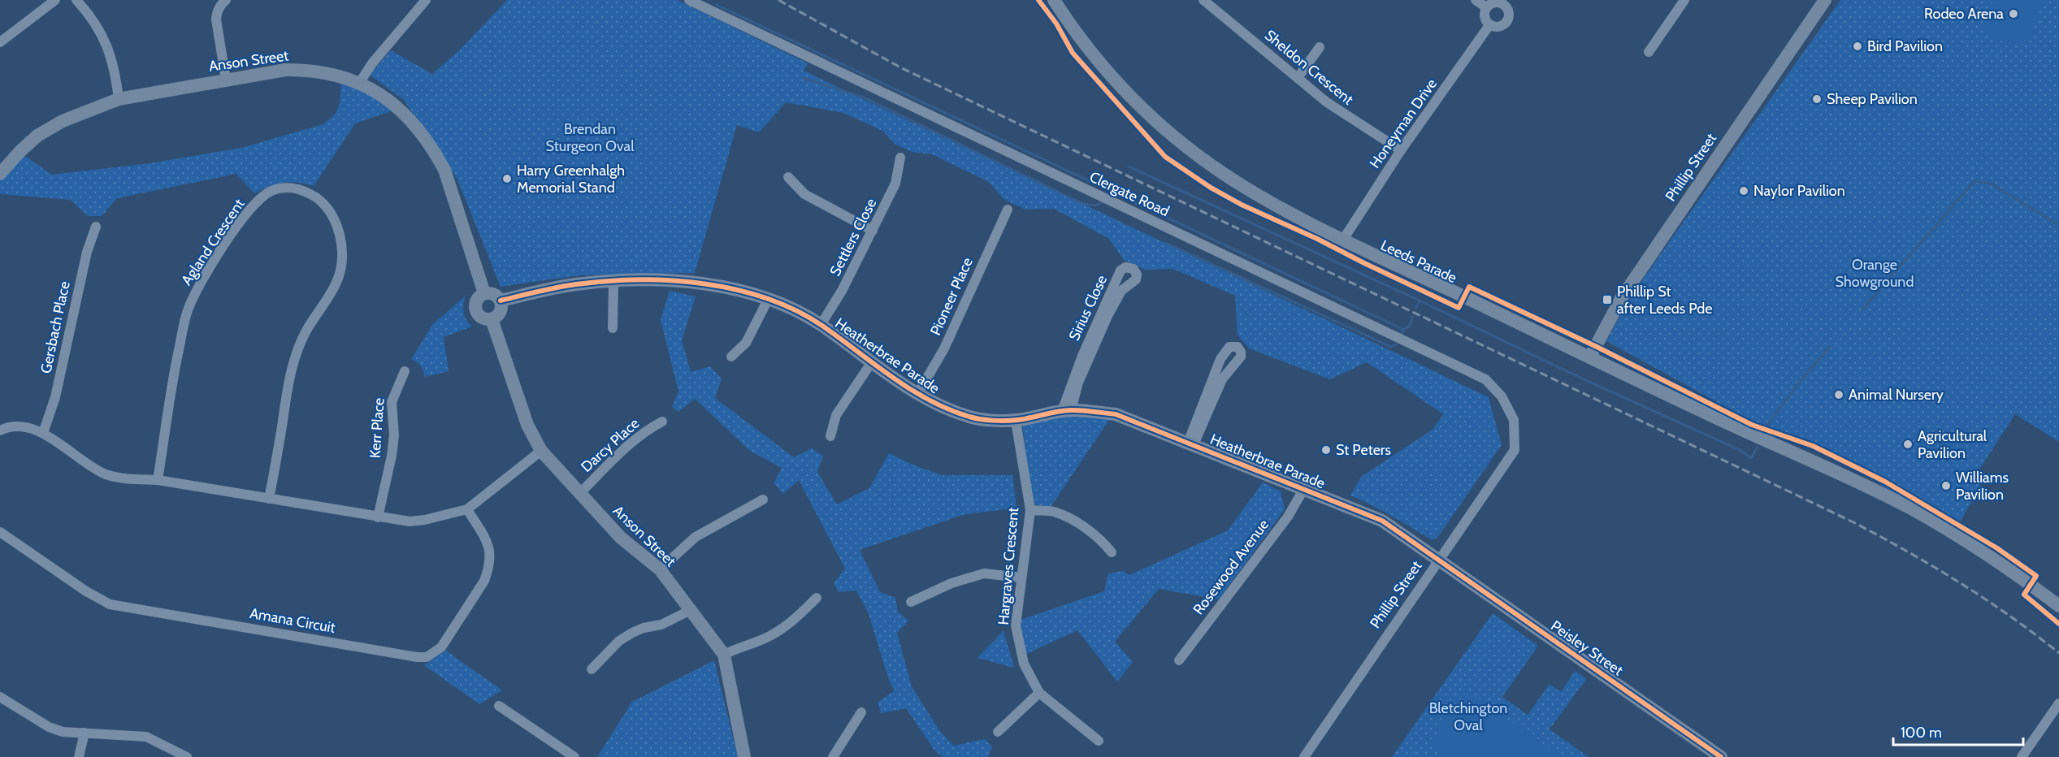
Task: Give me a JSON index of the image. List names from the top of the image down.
{
  "streets": {
    "street": [
      "Anson Street",
      "Sheldon Crescent",
      "Honeyman Drive",
      "Phillip Street",
      "Clergate Road",
      "Settlers Close",
      "Agland Crescent",
      "Leeds Parade",
      "Pioneer Place",
      "Sirius Close",
      "Gersbach Place",
      "Heatherbrae Parade",
      "Kerr Place",
      "Darcy Place",
      "Hargraves Crescent",
      "Rosewood Avenue",
      "Amana Circuit",
      "Peisley Street"
    ]
  },
  "crossings": [
    ["Anson Street", "Heatherbrae Parade"],
    ["Anson Street", "Darcy Place"],
    ["Sheldon Crescent", "Honeyman Drive"],
    ["Honeyman Drive", "Leeds Parade"],
    ["Phillip Street", "Clergate Road"],
    ["Phillip Street", "Leeds Parade"],
    ["Phillip Street", "Heatherbrae Parade"],
    ["Phillip Street", "Peisley Street"],
    ["Settlers Close", "Heatherbrae Parade"],
    ["Pioneer Place", "Heatherbrae Parade"],
    ["Sirius Close", "Heatherbrae Parade"],
    ["Heatherbrae Parade", "Hargraves Crescent"],
    ["Heatherbrae Parade", "Rosewood Avenue"],
    ["Heatherbrae Parade", "Peisley Street"]
  ],
  "parks": ["Brendan Sturgeon Oval", "Orange Showground", "Bletchington Oval"],
  "places": {
    "other": [
      "Rodeo Arena",
      "Bird Pavilion",
      "Sheep Pavilion",
      "Harry Greenhalgh Memorial Stand",
      "Naylor Pavilion",
      "Animal Nursery",
      "Agricultural Pavilion",
      "St Peters",
      "Williams Pavilion"
    ],
    "transit": ["Phillip St after Leeds Pde"]
  },
  "scale_bar": "100 m"
}
